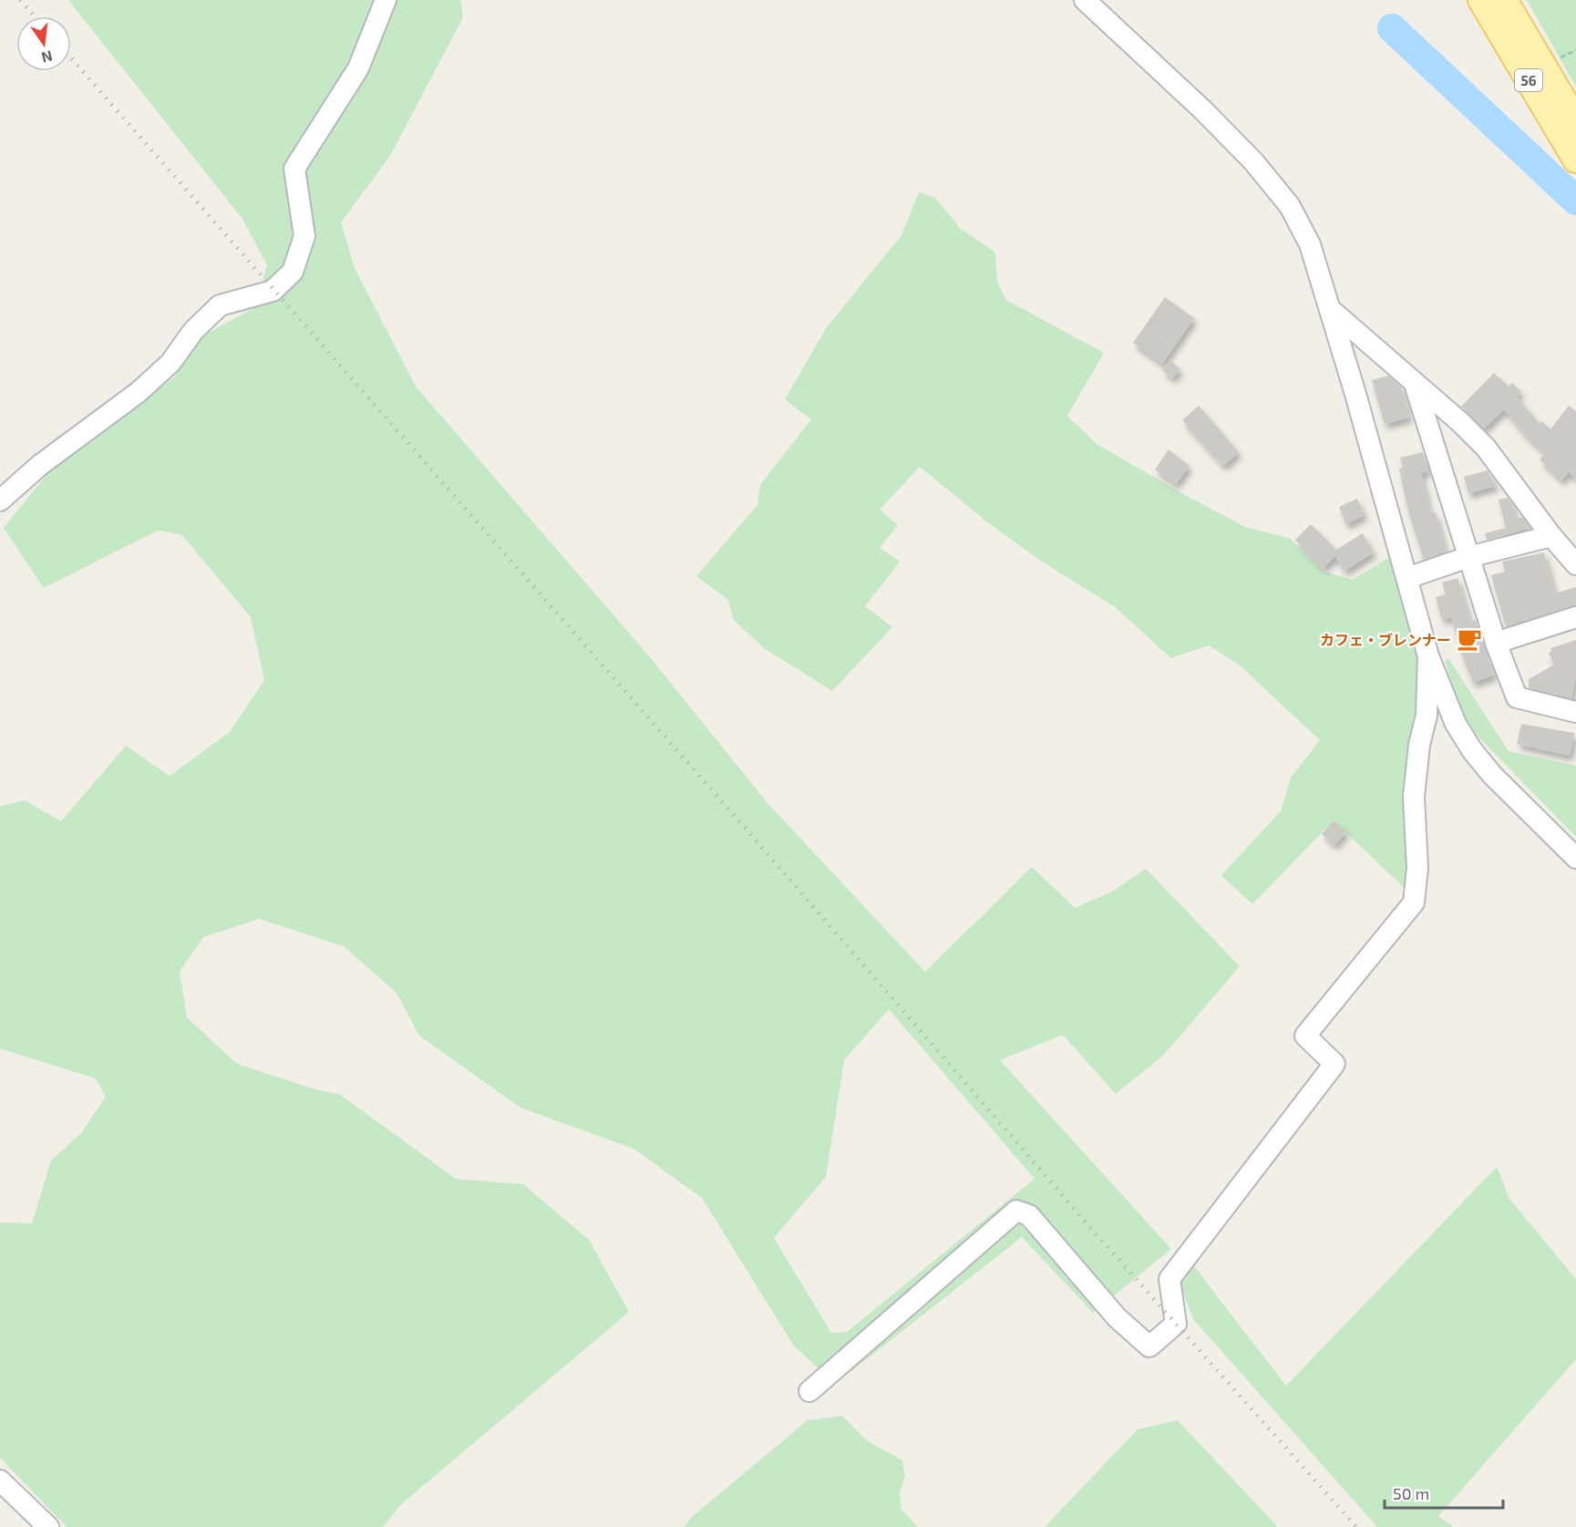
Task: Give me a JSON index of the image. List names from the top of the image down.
{
  "streets": {
    "main road": ["56"]
  },
  "places": {
    "cafe": ["カフェ・ブレンナー"]
  },
  "scale_bar": "50 m",
  "north": "bottom"
}
